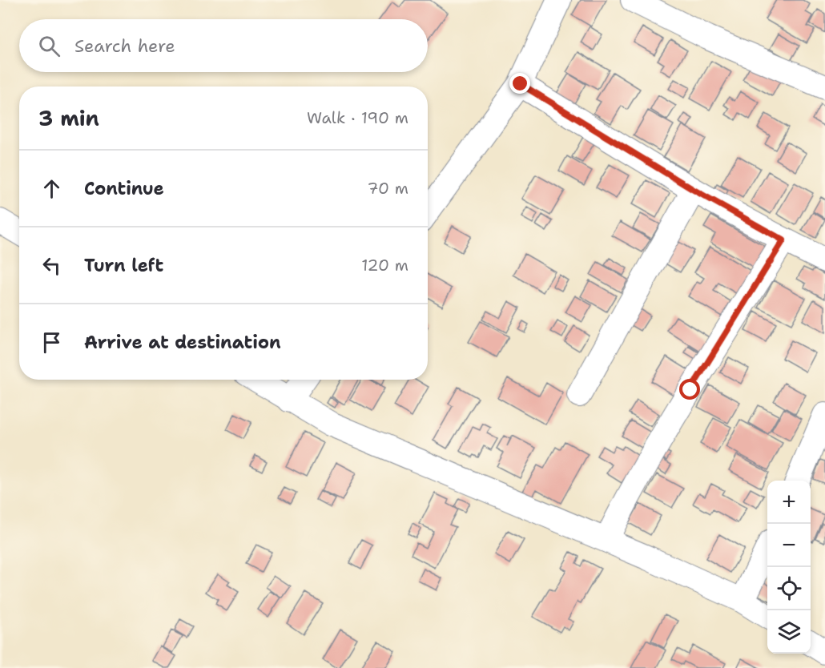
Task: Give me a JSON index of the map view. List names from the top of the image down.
{
  "page": {
    "search": "Search here",
    "heading": ["3 min", "Walk · 190 m"],
    "list": [
      ["Continue", "70 m"],
      ["Turn left", "120 m"],
      "Arrive at destination"
    ],
    "map_buttons": ["+", "−"]
  }
}
